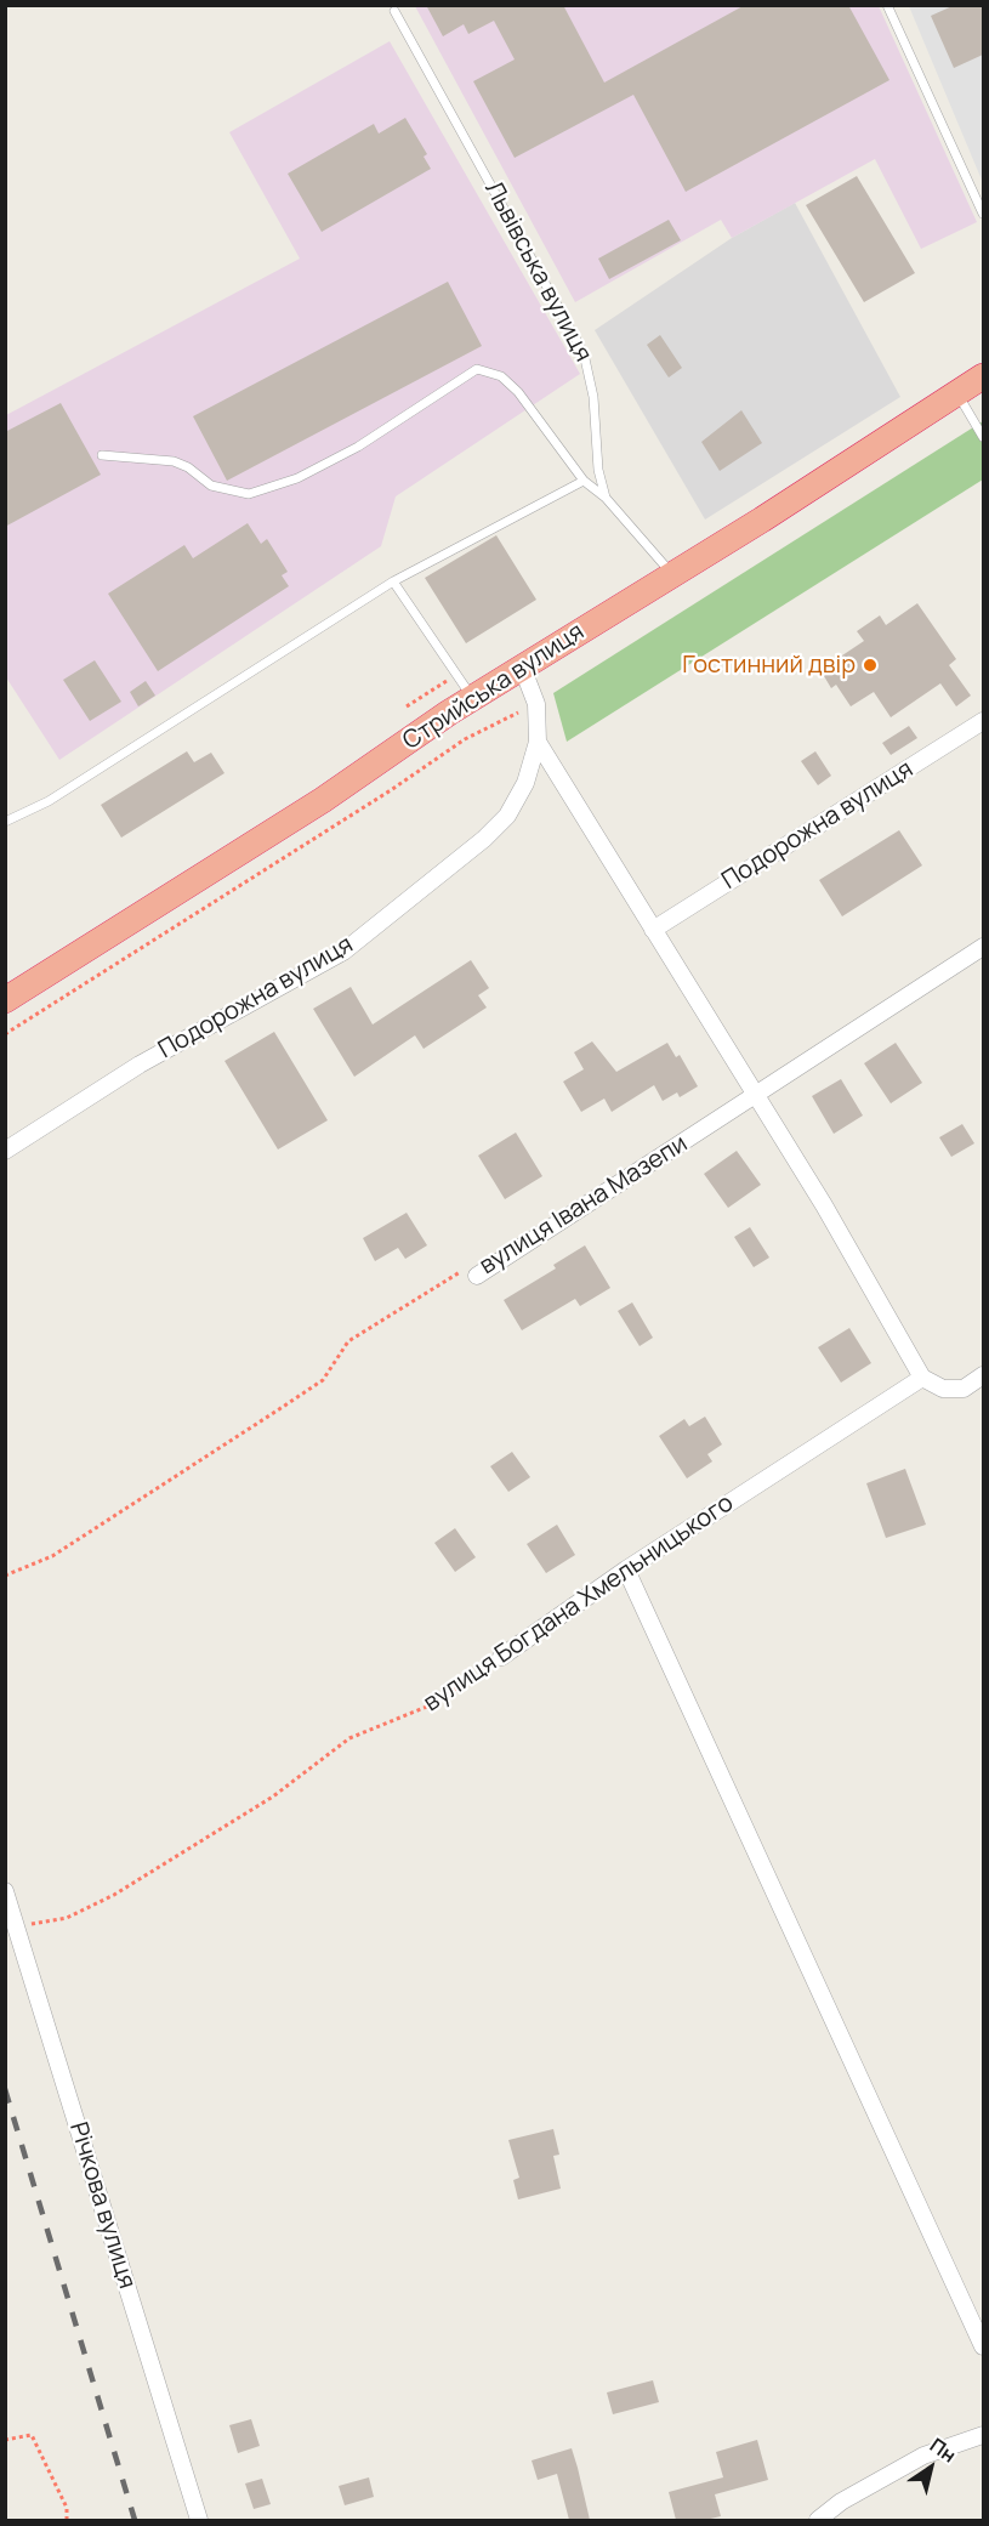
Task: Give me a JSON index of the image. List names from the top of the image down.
{
  "streets": {
    "highway": ["Стрийська вулиця"],
    "street": [
      "Подорожна вулиця",
      "вулиця Івана Мазепи",
      "вулиця Богдана Хмельницького",
      "Річкова вулиця"
    ],
    "lane": ["Львівська вулиця"]
  },
  "crossings": [
    ["Львівська вулиця", "Стрийська вулиця"],
    ["Стрийська вулиця", "Подорожна вулиця"],
    ["вулиця Богдана Хмельницького", "Річкова вулиця"]
  ],
  "places": ["Гостинний двір"],
  "north": "top right"
}
